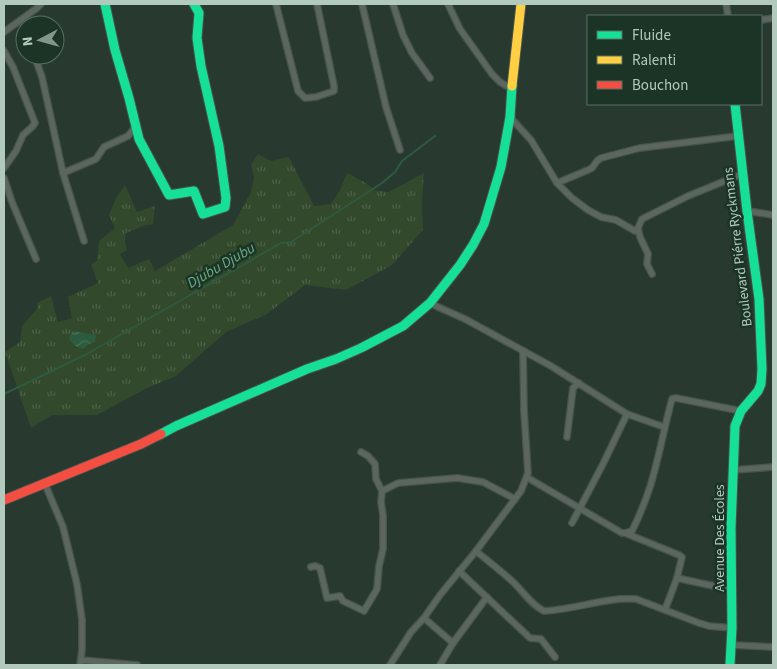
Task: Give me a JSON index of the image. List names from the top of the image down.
{
  "streets": {
    "street": ["Boulevard Piérre Ryckmans", "Avenue Des Écoles"]
  },
  "crossings": [
    ["Boulevard Piérre Ryckmans", "Avenue Des Écoles"]
  ],
  "water": ["Djubu Djubu"],
  "legend": ["Fluide", "Ralenti", "Bouchon"],
  "north": "left"
}
